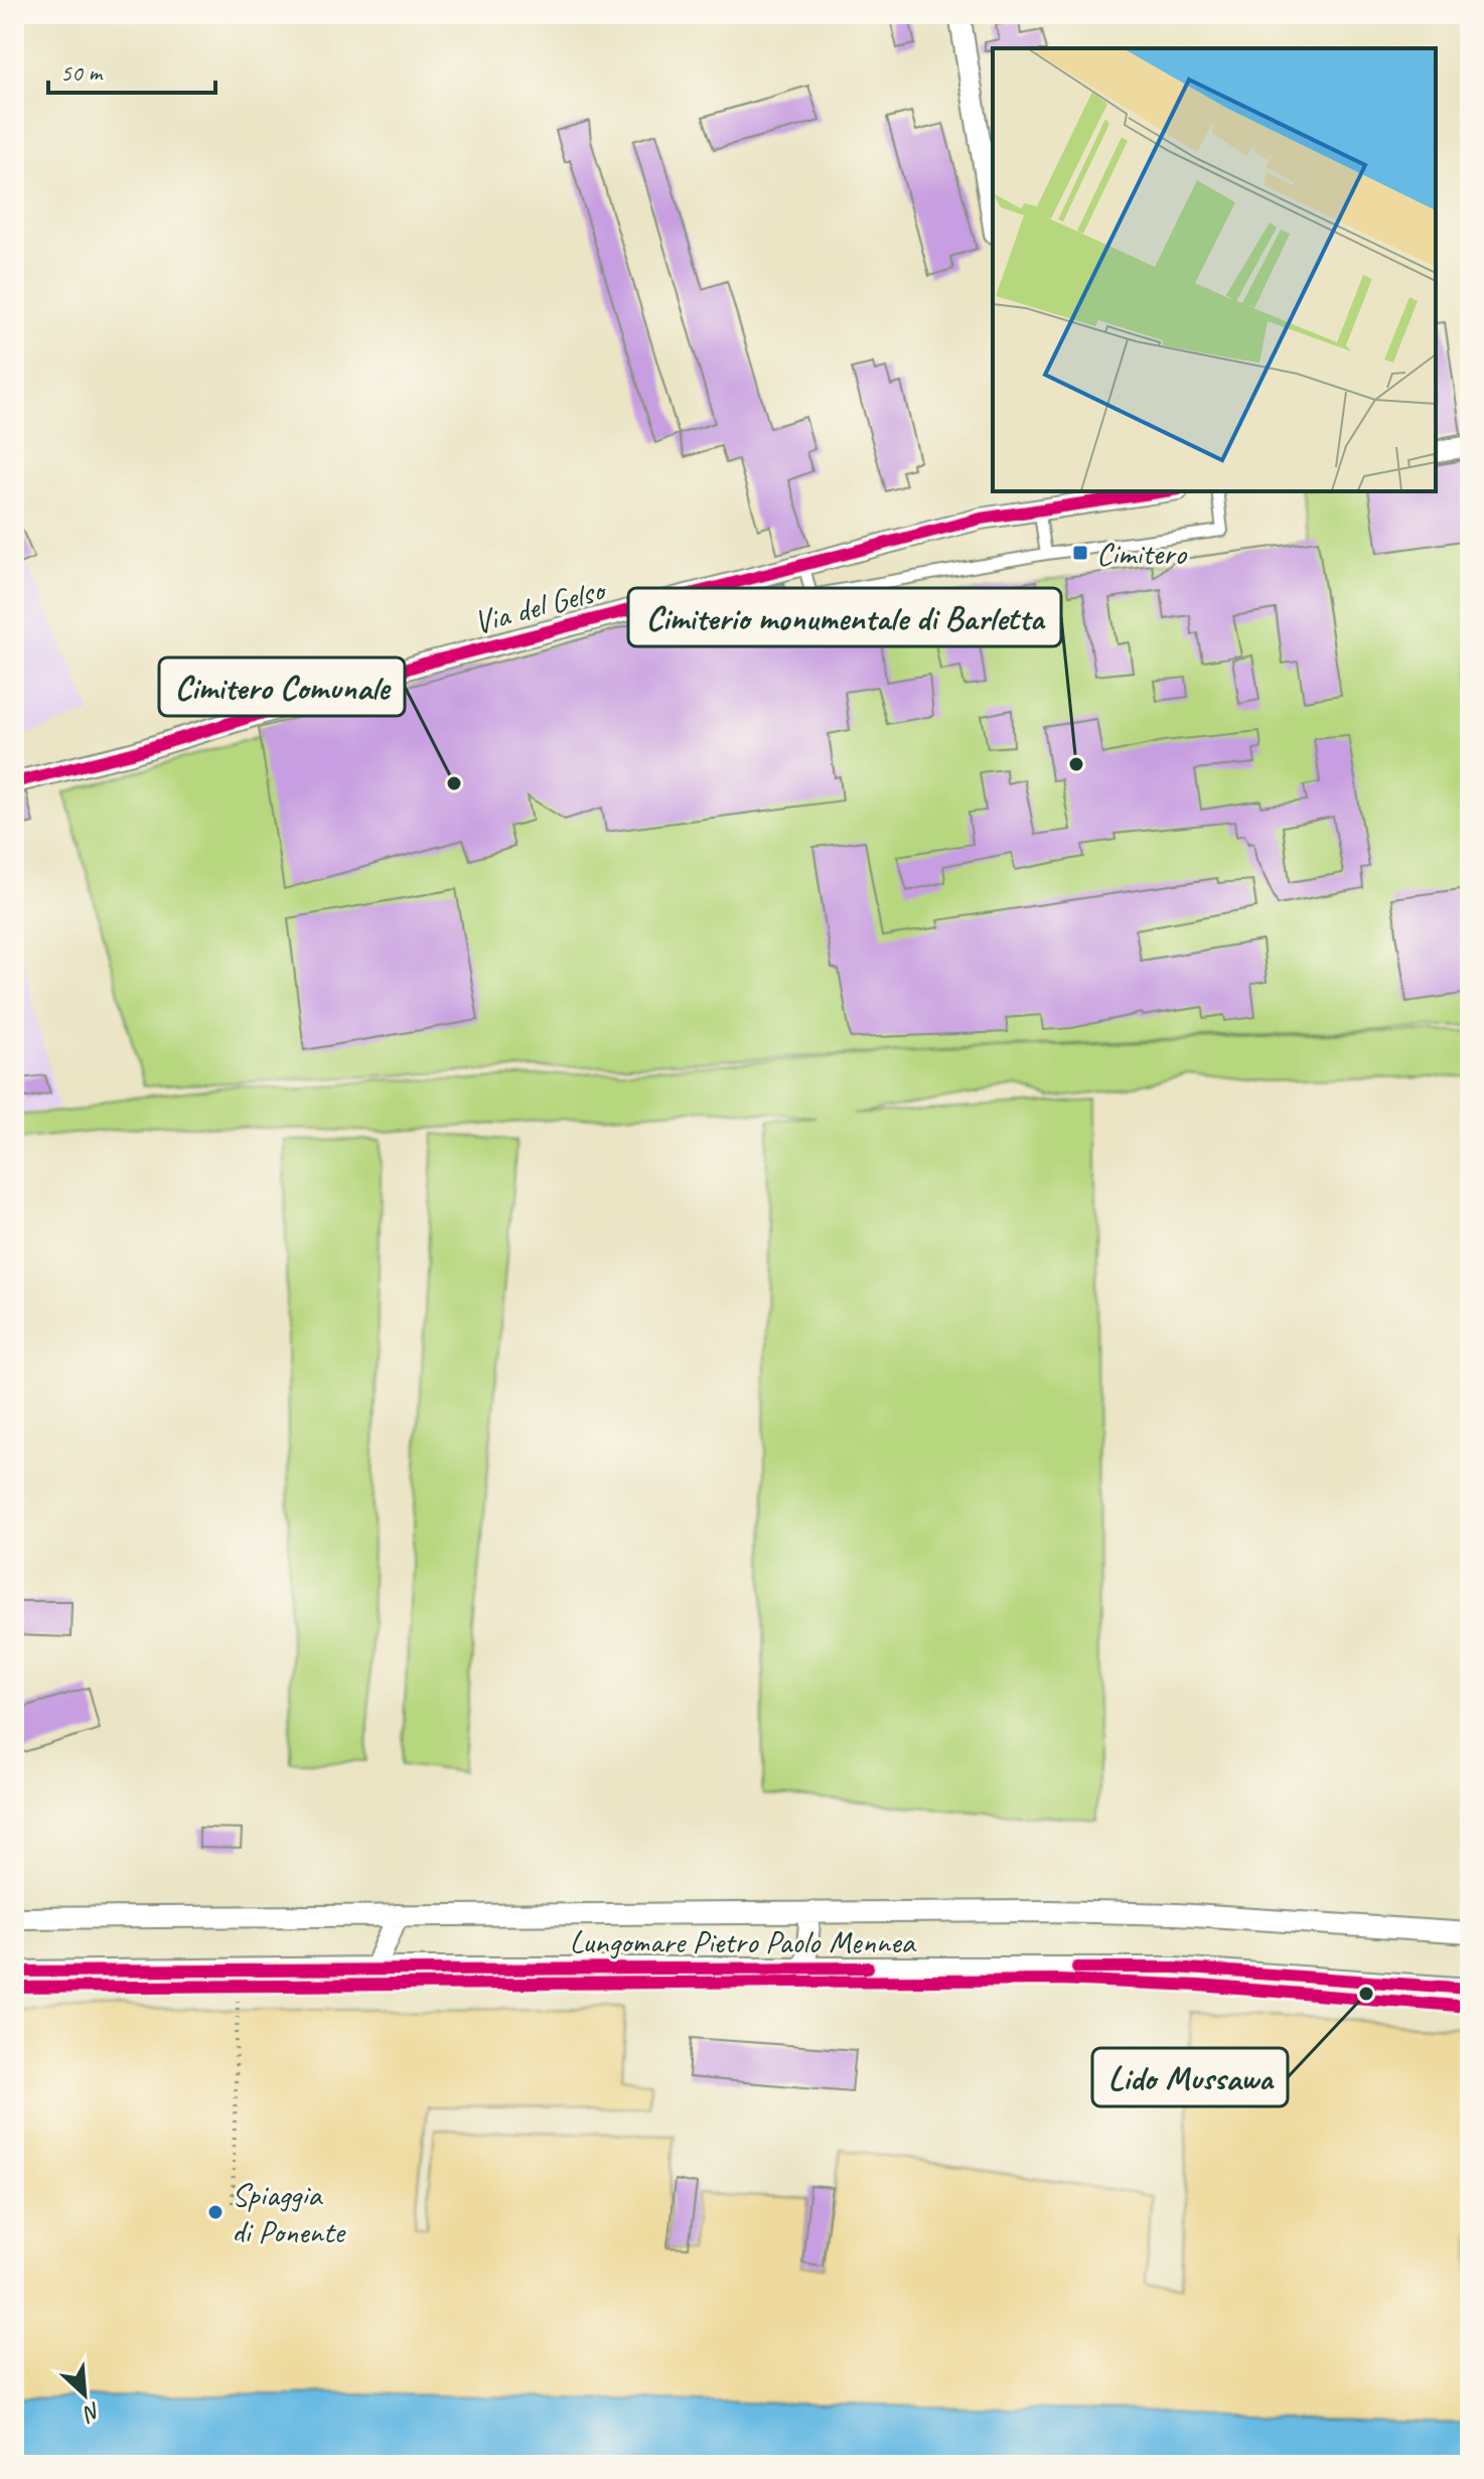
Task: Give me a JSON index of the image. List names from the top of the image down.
{
  "streets": {
    "street": ["Via del Gelso", "Lungomare Pietro Paolo Mennea"]
  },
  "places": {
    "transit": ["Cimitero"],
    "other": [
      "Cimiterio monumentale di Barletta",
      "Cimitero Comunale",
      "Lido Mussawa",
      "Spiaggia di Ponente"
    ]
  },
  "scale_bar": "50 m",
  "north": "bottom right"
}
